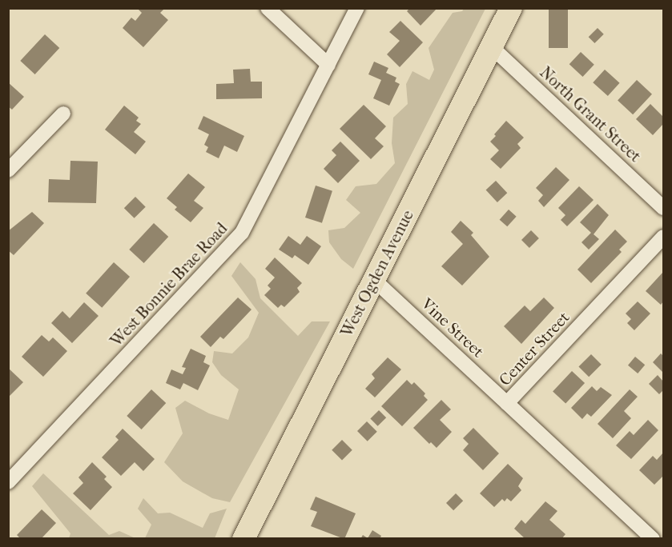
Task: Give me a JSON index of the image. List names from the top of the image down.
{
  "streets": {
    "main road": ["West Ogden Avenue"],
    "street": [
      "North Grant Street",
      "West Bonnie Brae Road",
      "Vine Street",
      "Center Street"
    ]
  },
  "crossings": [
    ["North Grant Street", "West Ogden Avenue"],
    ["West Ogden Avenue", "Vine Street"],
    ["Vine Street", "Center Street"]
  ]
}
